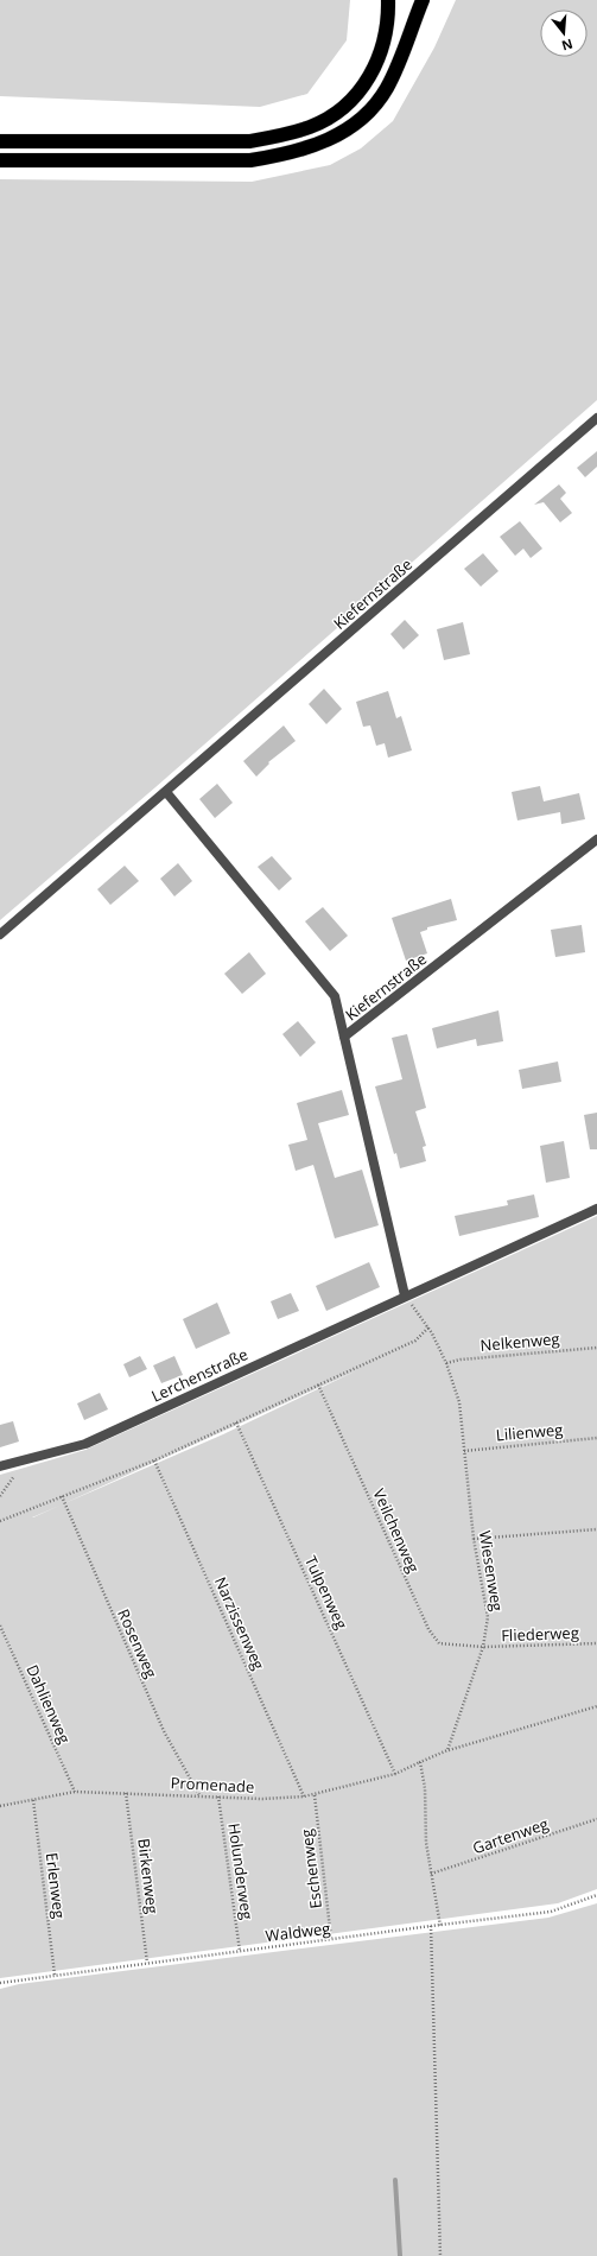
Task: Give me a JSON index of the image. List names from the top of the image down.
{
  "streets": {
    "street": ["Kiefernstraße", "Lerchenstraße"],
    "path": [
      "Nelkenweg",
      "Lilienweg",
      "Veilchenweg",
      "Wiesenweg",
      "Tulpenweg",
      "Narzissenweg",
      "Fliederweg",
      "Rosenweg",
      "Dahlienweg",
      "Promenade",
      "Gartenweg",
      "Eschenweg",
      "Holunderweg",
      "Birkenweg",
      "Erlenweg",
      "Waldweg"
    ]
  },
  "crossings": [
    ["Nelkenweg", "Wiesenweg"],
    ["Lerchenstraße", "Wiesenweg"],
    ["Lilienweg", "Wiesenweg"],
    ["Veilchenweg", "Wiesenweg"],
    ["Veilchenweg", "Fliederweg"],
    ["Wiesenweg", "Fliederweg"],
    ["Tulpenweg", "Promenade"],
    ["Narzissenweg", "Promenade"],
    ["Rosenweg", "Promenade"],
    ["Dahlienweg", "Promenade"],
    ["Promenade", "Eschenweg"],
    ["Promenade", "Holunderweg"],
    ["Promenade", "Birkenweg"],
    ["Promenade", "Erlenweg"],
    ["Eschenweg", "Waldweg"],
    ["Holunderweg", "Waldweg"],
    ["Birkenweg", "Waldweg"],
    ["Erlenweg", "Waldweg"]
  ],
  "north": "bottom"
}
